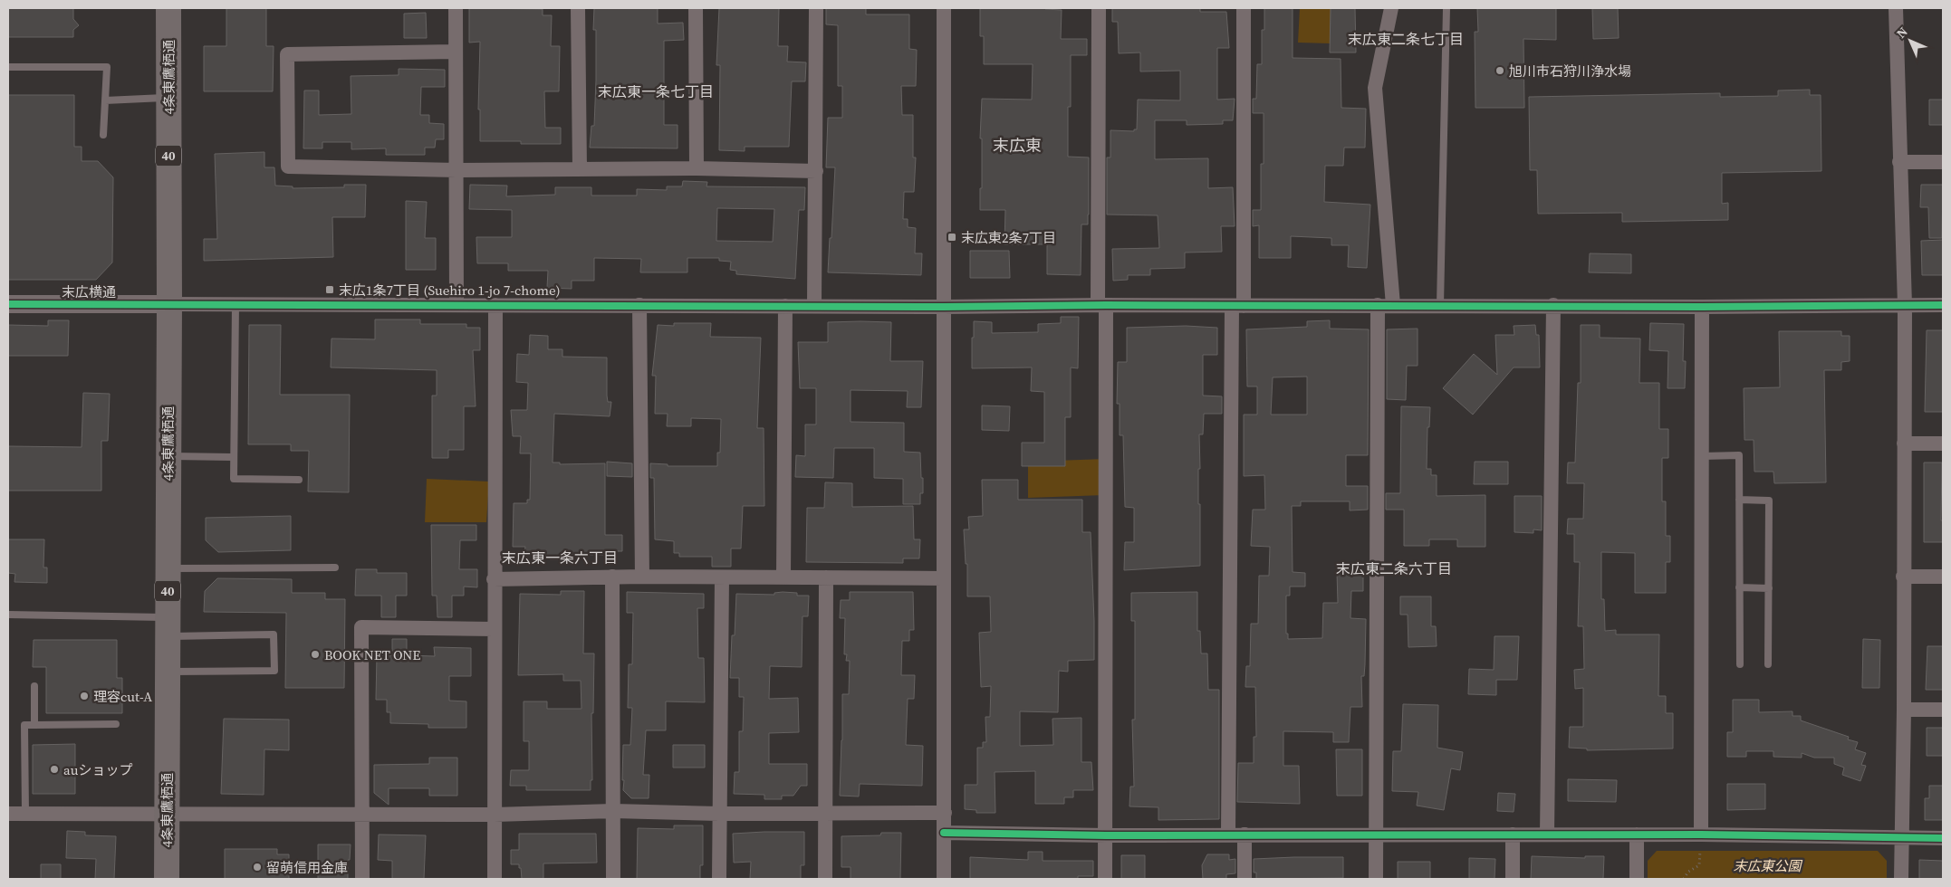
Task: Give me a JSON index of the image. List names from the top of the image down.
{
  "streets": {
    "highway": ["4条東鷹栖通", "40"],
    "street": ["末広横通"]
  },
  "crossings": [
    ["4条東鷹栖通", "末広横通"]
  ],
  "districts": [
    "末広東二条七丁目",
    "末広東一条七丁目",
    "末広東",
    "末広東一条六丁目",
    "末広東二条六丁目"
  ],
  "parks": ["末広東公園"],
  "places": {
    "other": [
      "旭川市石狩川浄水場",
      "BOOK NET ONE",
      "理容cut-A",
      "auショップ",
      "留萌信用金庫"
    ],
    "transit": ["末広東2条7丁目", "末広1条7丁目 (Suehiro 1-jo 7-chome)"]
  },
  "north": "top left"
}
